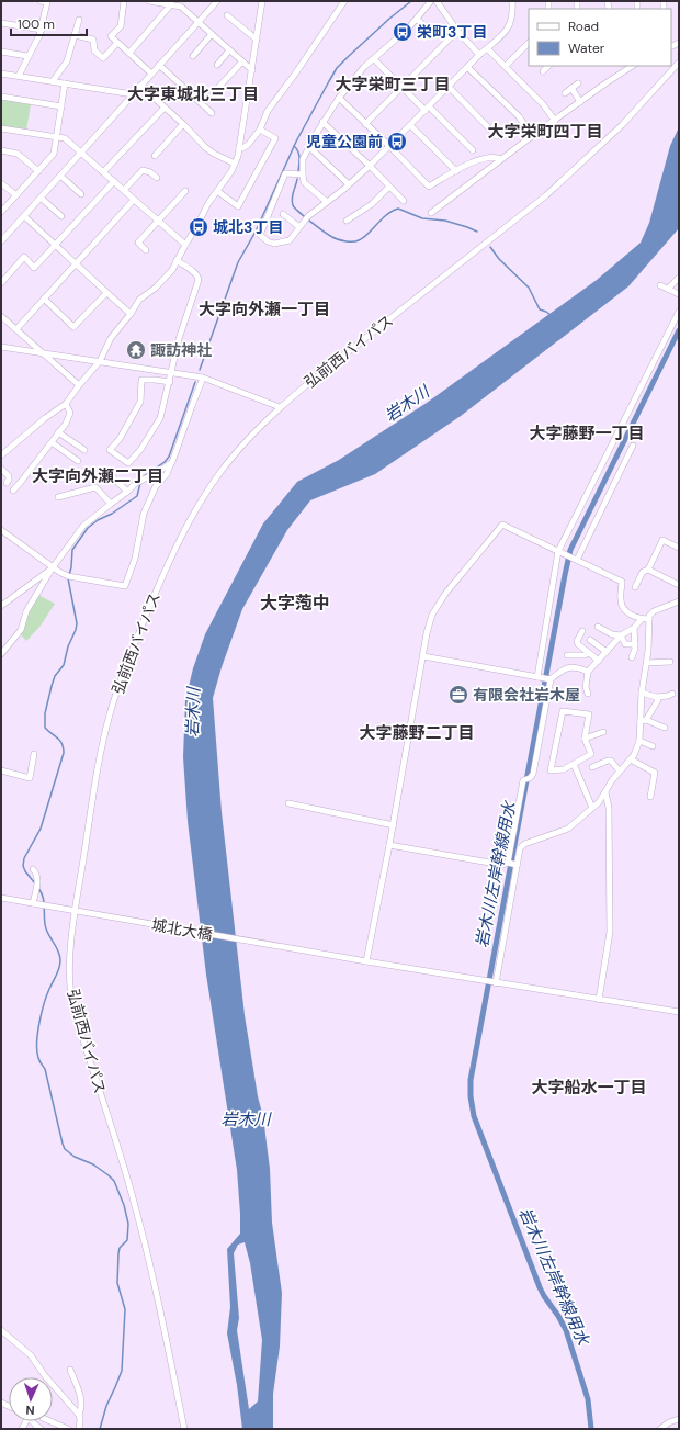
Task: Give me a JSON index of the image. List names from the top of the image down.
{
  "streets": {
    "street": ["弘前西バイパス", "城北大橋"]
  },
  "crossings": [
    ["弘前西バイパス", "城北大橋"]
  ],
  "districts": [
    "大字栄町三丁目",
    "大字東城北三丁目",
    "大字栄町四丁目",
    "大字向外瀬一丁目",
    "大字藤野一丁目",
    "大字向外瀬二丁目",
    "大字萢中",
    "大字藤野二丁目",
    "大字船水一丁目"
  ],
  "water": ["岩木川", "岩木川左岸幹線用水"],
  "places": {
    "bus stop": ["栄町3丁目", "児童公園前", "城北3丁目"],
    "temple": ["諏訪神社"],
    "office": ["有限会社岩木屋"]
  },
  "legend": ["Road", "Water"],
  "scale_bar": "100 m",
  "north": "bottom"
}
